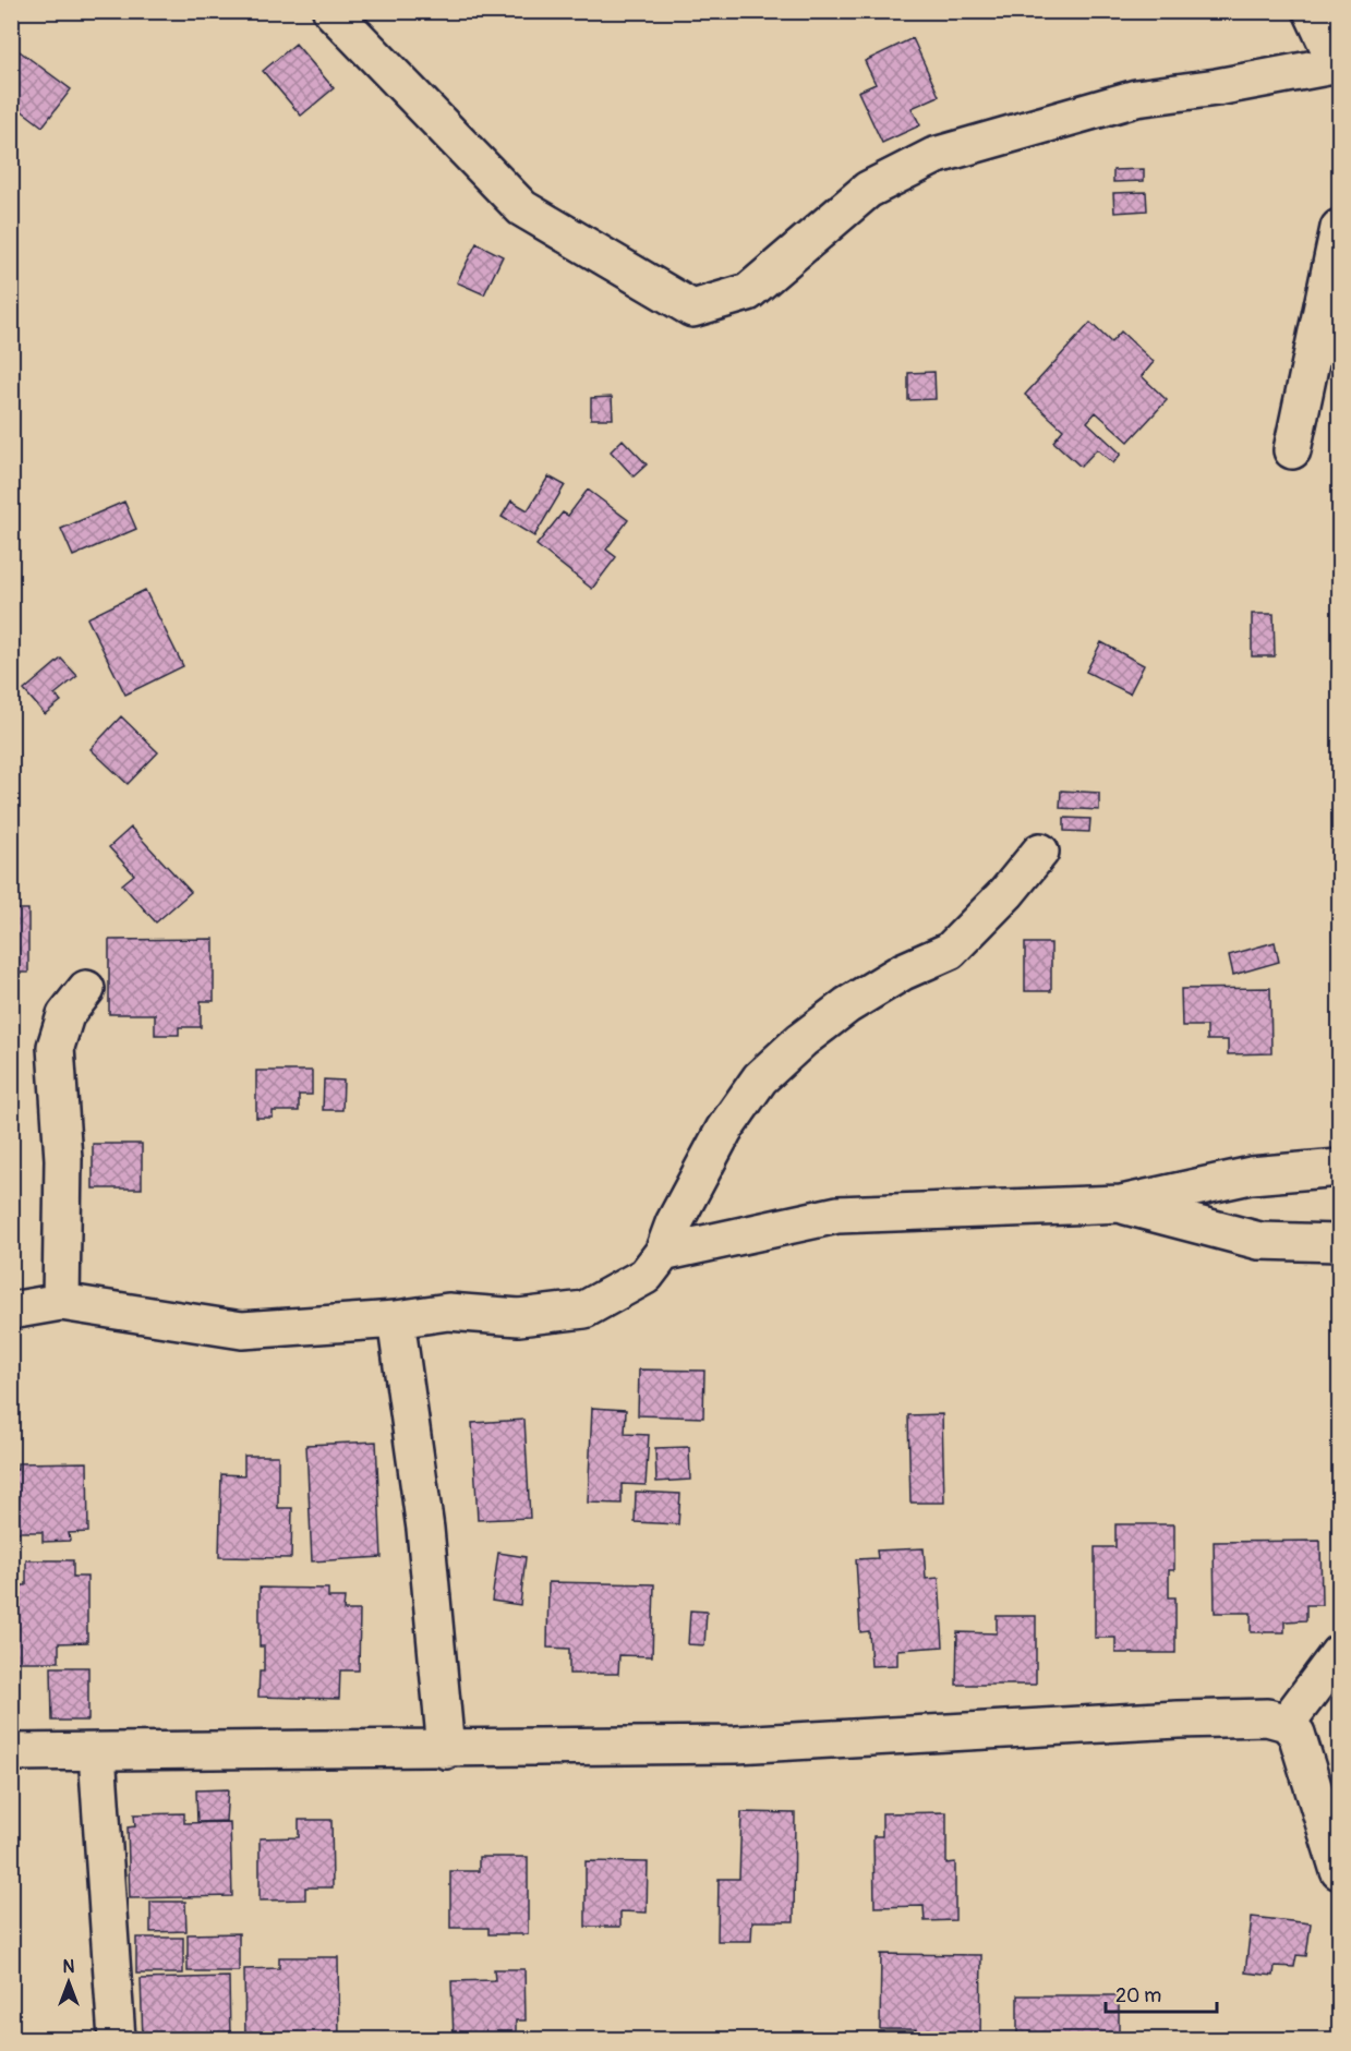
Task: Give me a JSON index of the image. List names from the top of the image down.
{
  "scale_bar": "20 m",
  "north": "top"
}
